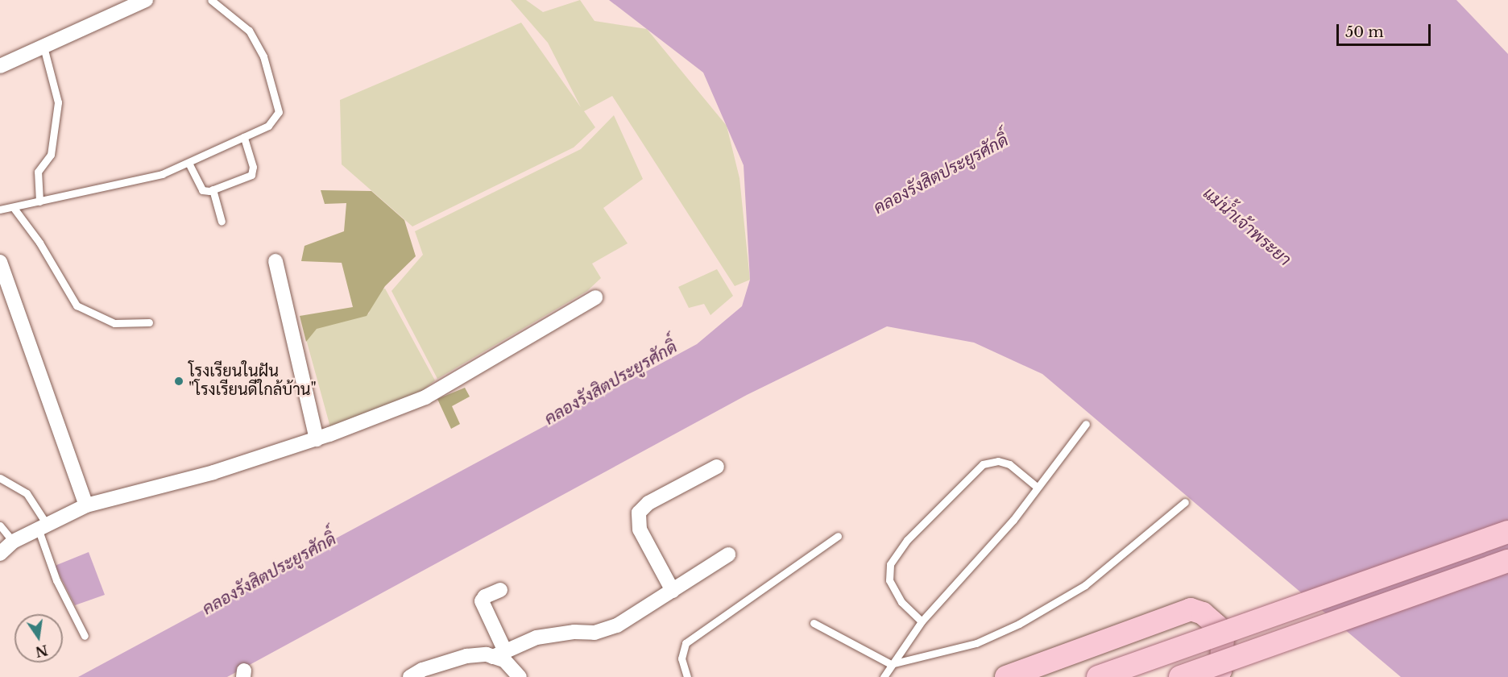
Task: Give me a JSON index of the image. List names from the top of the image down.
{
  "water": ["คลองรังสิตประยูรศักดิ์", "แม่น้ำเจ้าพระยา"],
  "places": ["โรงเรียนในฝัน \"โรงเรียนดีใกล้บ้าน\""],
  "scale_bar": "50 m",
  "north": "bottom"
}
